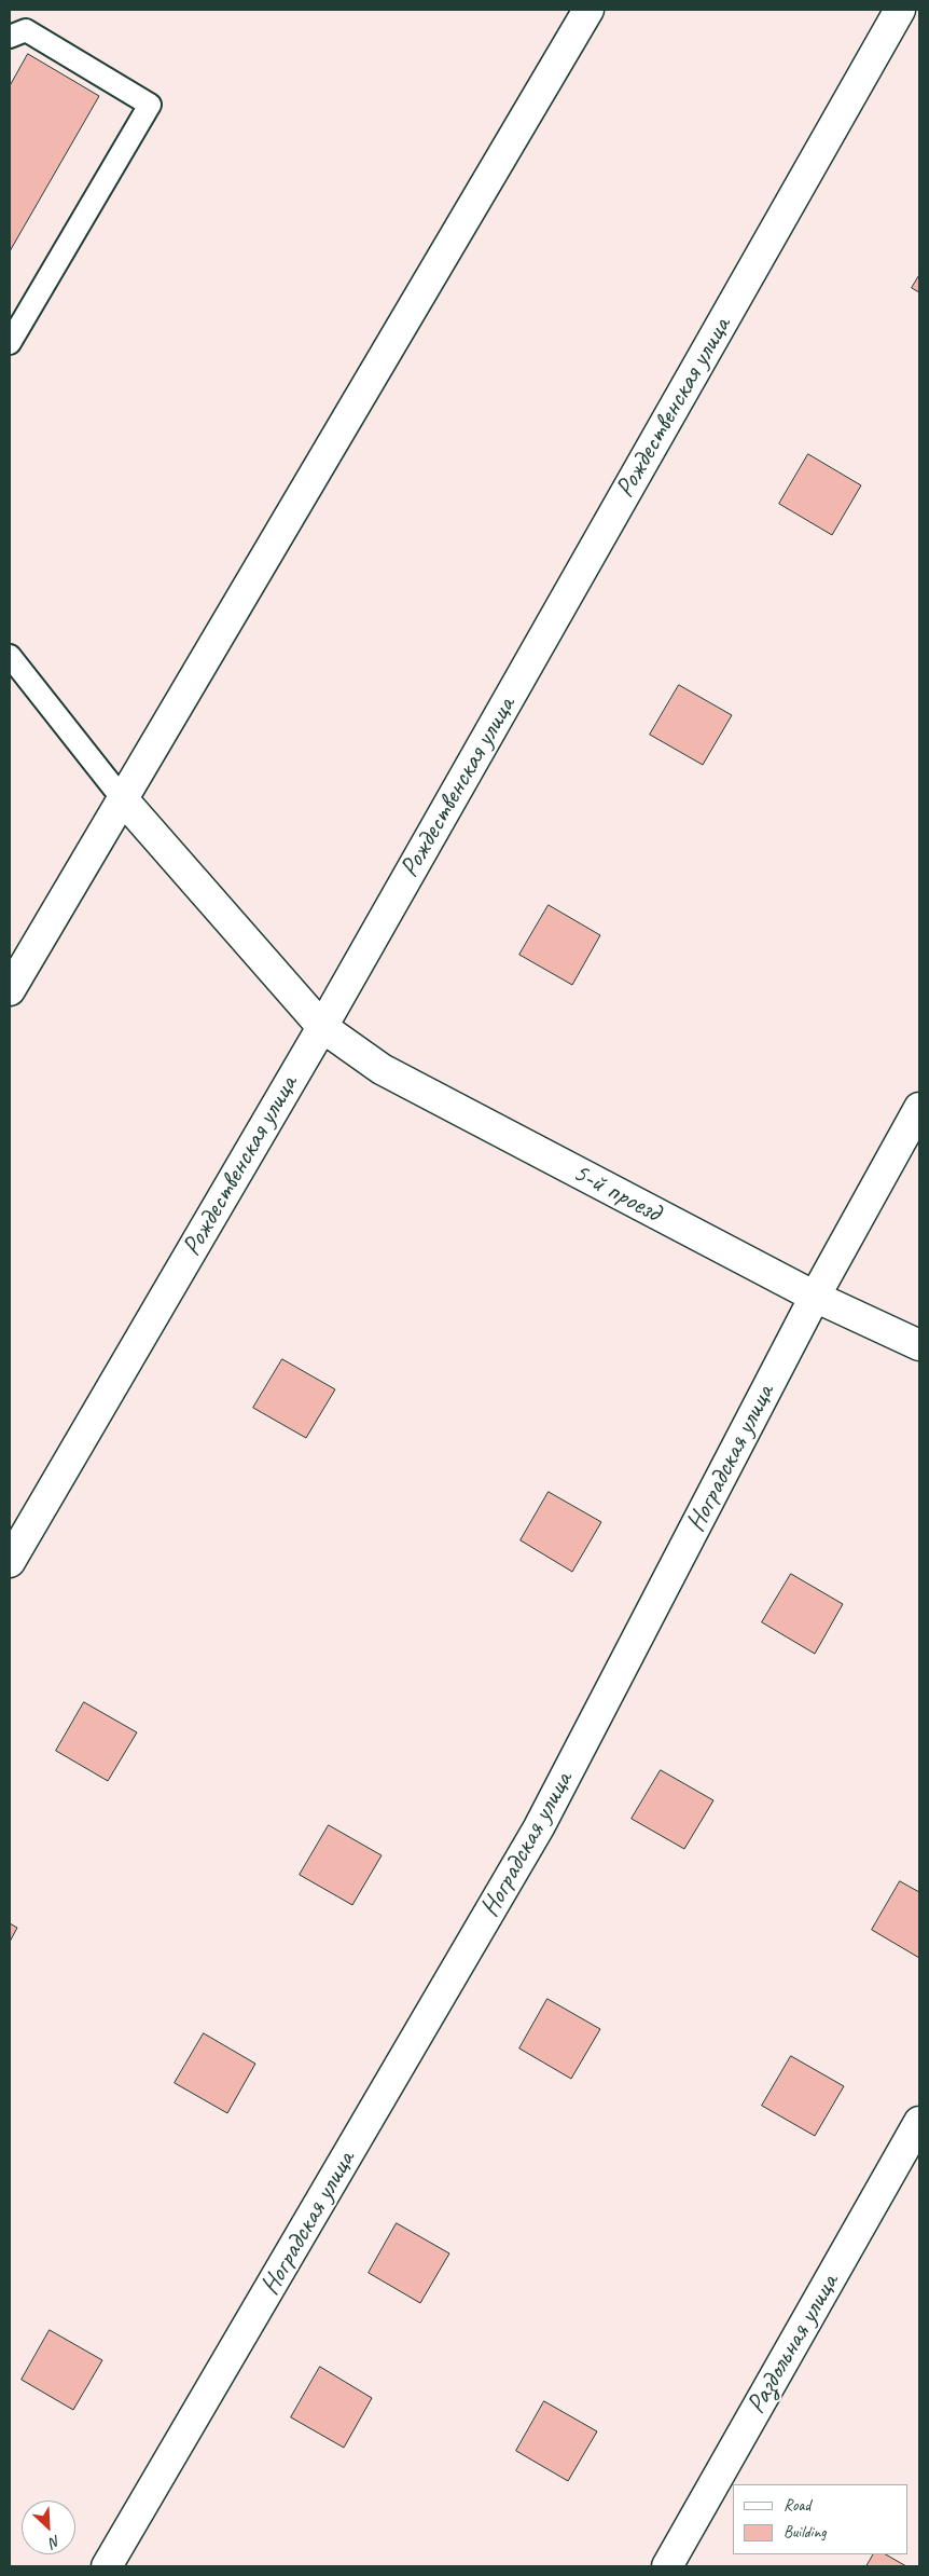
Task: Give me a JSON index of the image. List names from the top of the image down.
{
  "streets": {
    "street": [
      "Рождественская улица",
      "5-й проезд",
      "Ноградская улица",
      "Раздольная улица"
    ]
  },
  "crossings": [
    ["Рождественская улица", "5-й проезд"],
    ["5-й проезд", "Ноградская улица"]
  ],
  "legend": ["Road", "Building"],
  "north": "bottom right"
}
